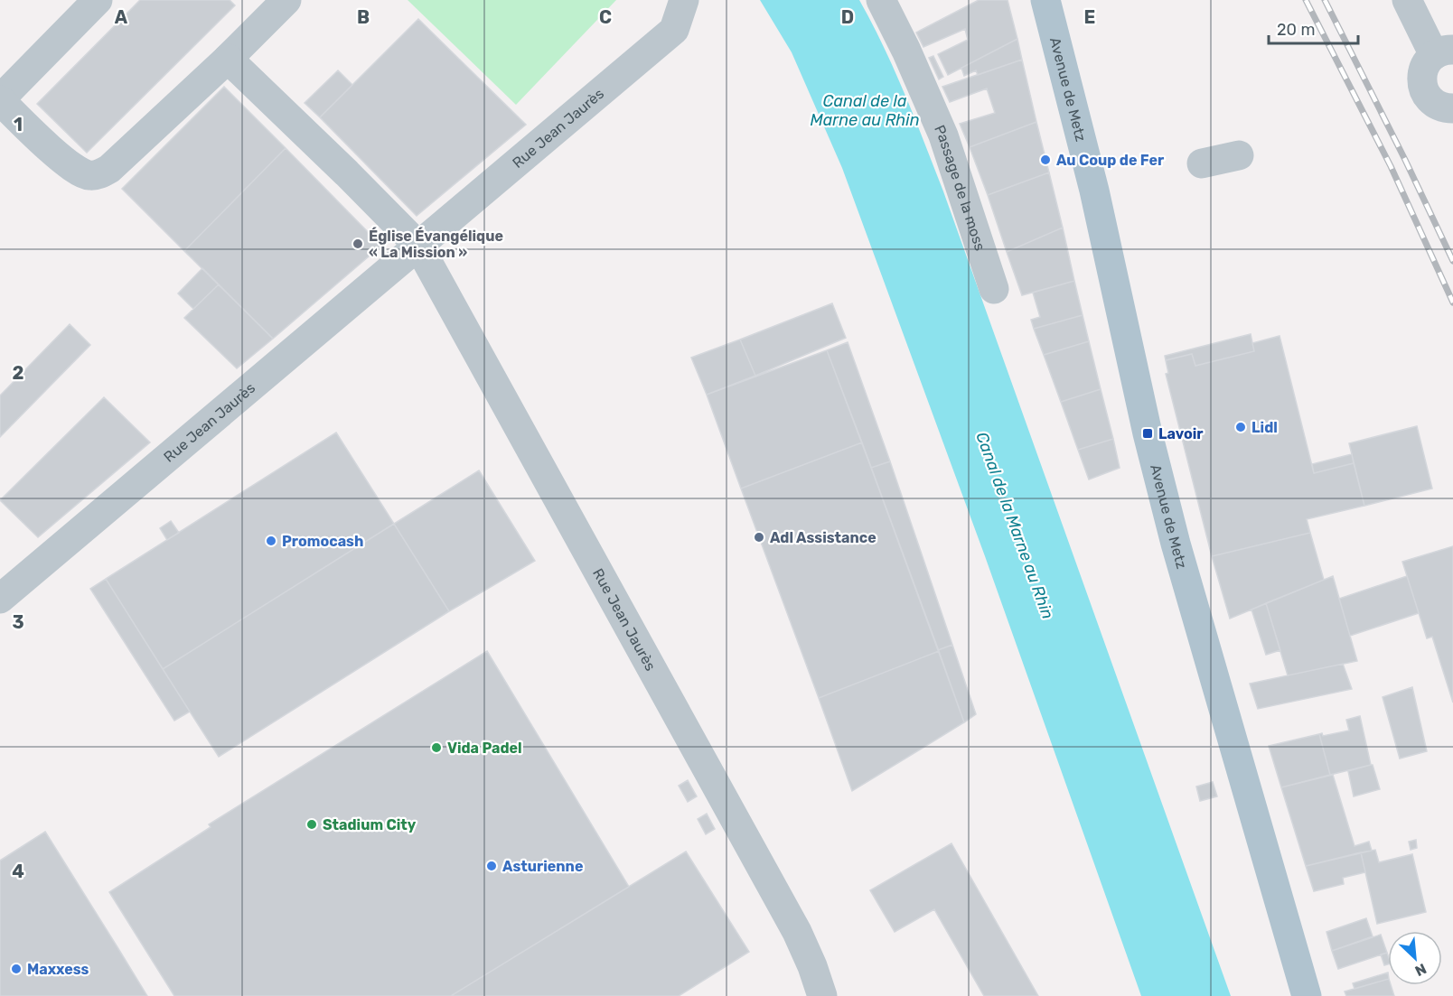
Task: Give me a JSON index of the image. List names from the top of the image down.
{
  "streets": {
    "main road": ["Avenue de Metz"],
    "street": ["Rue Jean Jaurès", "Passage de la moss"]
  },
  "water": ["Canal de la Marne au Rhin"],
  "places": {
    "other": [
      "Au Coup de Fer",
      "Église Évangélique « La Mission »",
      "Lidl",
      "Adl Assistance",
      "Promocash",
      "Vida Padel",
      "Stadium City",
      "Asturienne",
      "Maxxess"
    ],
    "transit": ["Lavoir"]
  },
  "scale_bar": "20 m",
  "north": "bottom right",
  "grid": {
    "columns": [
      "A",
      "B",
      "C",
      "D",
      "E"
    ],
    "rows": [
      "1",
      "2",
      "3",
      "4"
    ]
  }
}
